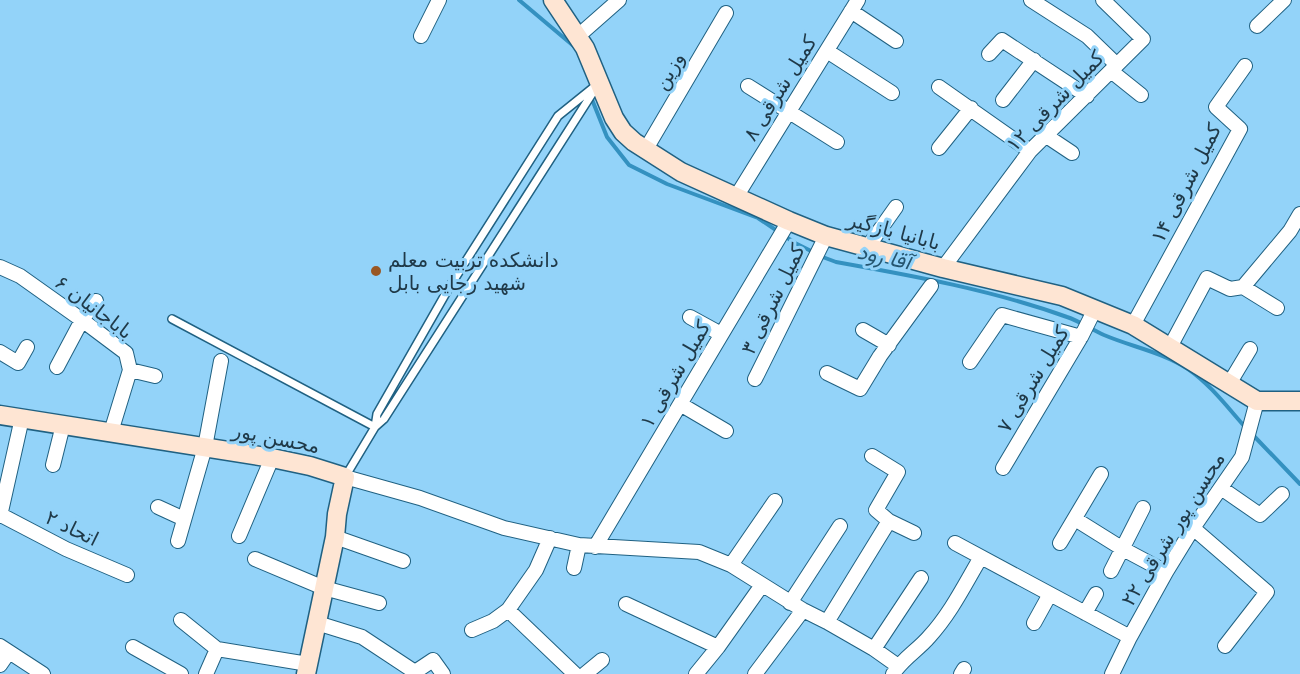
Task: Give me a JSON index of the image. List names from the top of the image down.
{
  "streets": {
    "street": [
      "وزین",
      "کمیل شرقی ۸",
      "کمیل شرقی ۱۲",
      "کمیل شرقی ۱۴",
      "بابانیا بازگیر",
      "کمیل شرقی ۳",
      "باباجانیان ۶",
      "کمیل شرقی ۱",
      "کمیل شرقی ۷",
      "محسن پور",
      "اتحاد ۲",
      "محسن پور شرقی ۲۲"
    ]
  },
  "crossings": [
    ["وزین", "بابانیا بازگیر"],
    ["کمیل شرقی ۸", "بابانیا بازگیر"],
    ["کمیل شرقی ۱۲", "بابانیا بازگیر"],
    ["کمیل شرقی ۱۴", "بابانیا بازگیر"],
    ["بابانیا بازگیر", "کمیل شرقی ۳"],
    ["بابانیا بازگیر", "کمیل شرقی ۱"],
    ["بابانیا بازگیر", "کمیل شرقی ۷"],
    ["بابانیا بازگیر", "محسن پور شرقی ۲۲"],
    ["باباجانیان ۶", "محسن پور"]
  ],
  "water": ["آقا رود"],
  "places": ["دانشکده تربیت معلم شهید رجایی بابل"]
}
